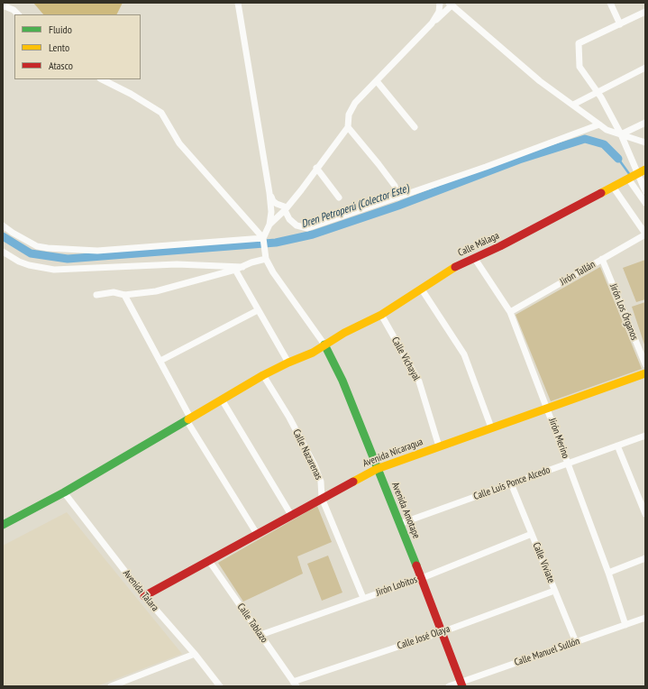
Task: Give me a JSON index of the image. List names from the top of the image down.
{
  "streets": {
    "street": [
      "Calle Málaga",
      "Jirón Tallán",
      "Jirón Los Órganos",
      "Calle Vichayal",
      "Jirón Merino",
      "Avenida Nicaragua",
      "Calle Nazarenas",
      "Calle Luis Ponce Alcedo",
      "Avenida Amotape",
      "Calle Viviate",
      "Jirón Lobitos",
      "Avenida Talara",
      "Calle Tablazo",
      "Calle José Olaya",
      "Calle Manuel Sullón"
    ]
  },
  "crossings": [
    ["Calle Málaga", "Calle Vichayal"],
    ["Calle Málaga", "Jirón Merino"],
    ["Calle Málaga", "Calle Nazarenas"],
    ["Calle Málaga", "Avenida Amotape"],
    ["Calle Málaga", "Avenida Talara"],
    ["Jirón Tallán", "Jirón Los Órganos"],
    ["Jirón Tallán", "Jirón Merino"],
    ["Calle Vichayal", "Avenida Nicaragua"],
    ["Jirón Merino", "Avenida Nicaragua"],
    ["Jirón Merino", "Calle Luis Ponce Alcedo"],
    ["Jirón Merino", "Calle Manuel Sullón"],
    ["Avenida Nicaragua", "Calle Nazarenas"],
    ["Avenida Nicaragua", "Avenida Amotape"],
    ["Avenida Nicaragua", "Avenida Talara"],
    ["Avenida Nicaragua", "Calle Tablazo"],
    ["Calle Nazarenas", "Jirón Lobitos"],
    ["Calle Luis Ponce Alcedo", "Avenida Amotape"],
    ["Calle Luis Ponce Alcedo", "Calle Viviate"],
    ["Avenida Amotape", "Jirón Lobitos"],
    ["Avenida Amotape", "Calle José Olaya"],
    ["Avenida Amotape", "Calle Manuel Sullón"],
    ["Calle Viviate", "Jirón Lobitos"],
    ["Calle Viviate", "Calle José Olaya"],
    ["Calle Viviate", "Calle Manuel Sullón"],
    ["Jirón Lobitos", "Calle Tablazo"],
    ["Calle Tablazo", "Calle José Olaya"]
  ],
  "water": ["Dren Petroperú (Colector Este)"],
  "legend": ["Fluido", "Lento", "Atasco"]
}
